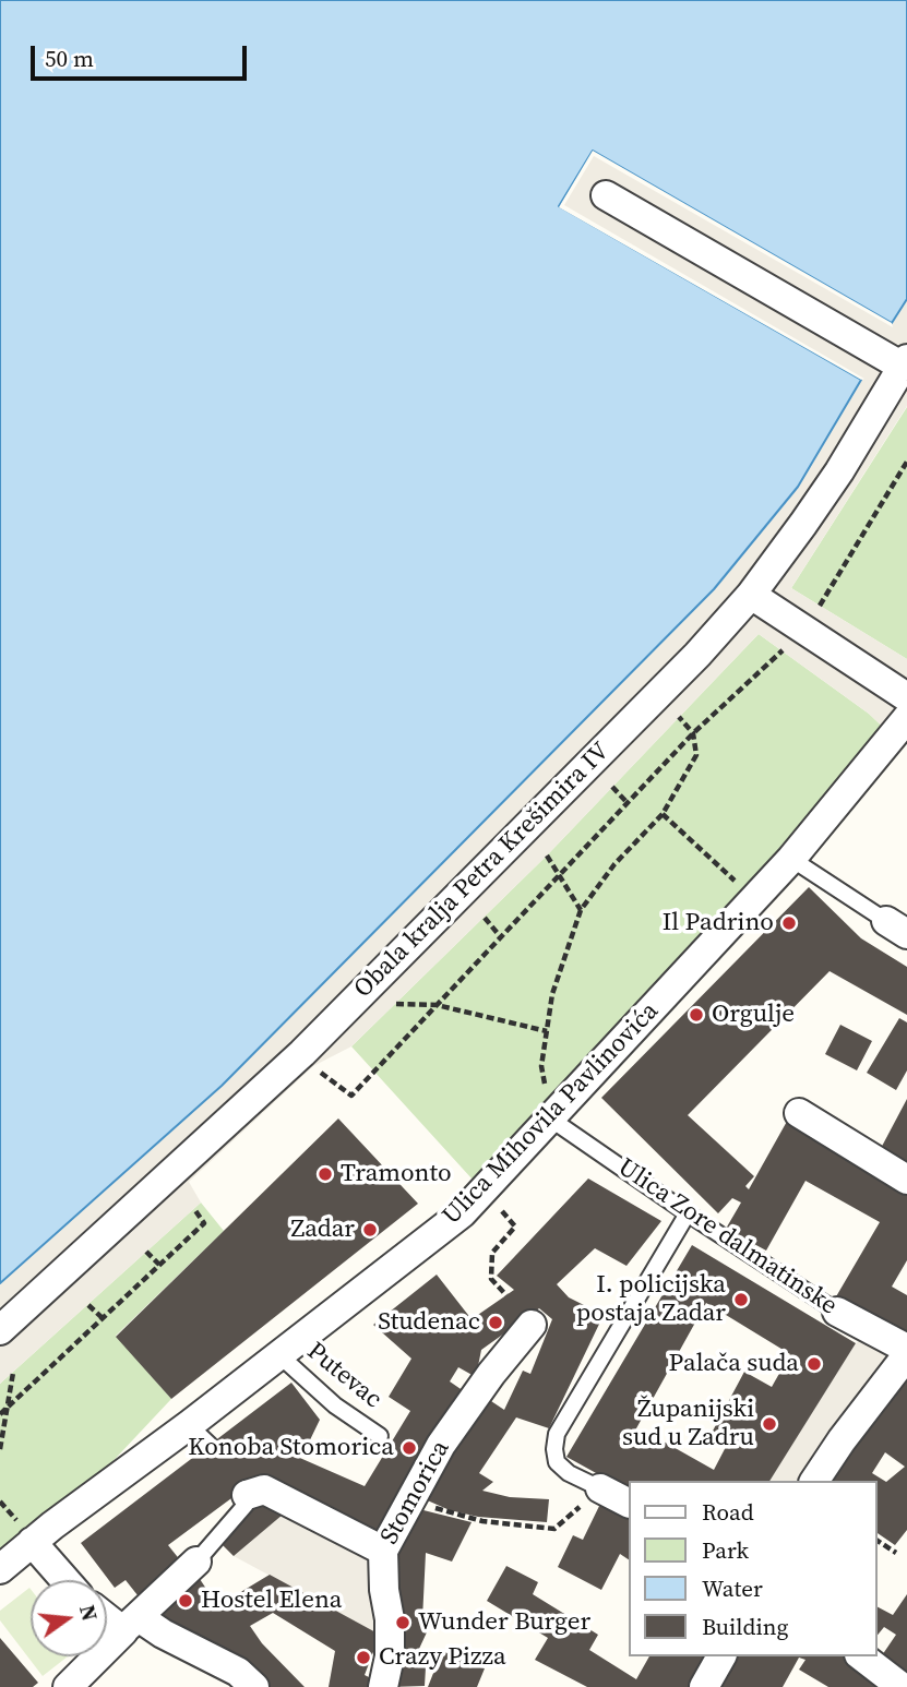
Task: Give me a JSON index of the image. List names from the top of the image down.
{
  "streets": {
    "street": [
      "Obala kralja Petra Krešimira IV",
      "Ulica Mihovila Pavlinovića",
      "Ulica Zore dalmatinske",
      "Stomorica"
    ],
    "lane": ["Putevac"]
  },
  "crossings": [
    ["Ulica Mihovila Pavlinovića", "Ulica Zore dalmatinske"],
    ["Ulica Mihovila Pavlinovića", "Putevac"]
  ],
  "places": [
    "Il Padrino",
    "Orgulje",
    "Tramonto",
    "Zadar",
    "I. policijska postaja Zadar",
    "Studenac",
    "Palača suda",
    "Županijski sud u Zadru",
    "Konoba Stomorica",
    "Hostel Elena",
    "Wunder Burger",
    "Crazy Pizza"
  ],
  "legend": [
    "Road",
    "Park",
    "Water",
    "Building"
  ],
  "scale_bar": "50 m",
  "north": "right"
}
